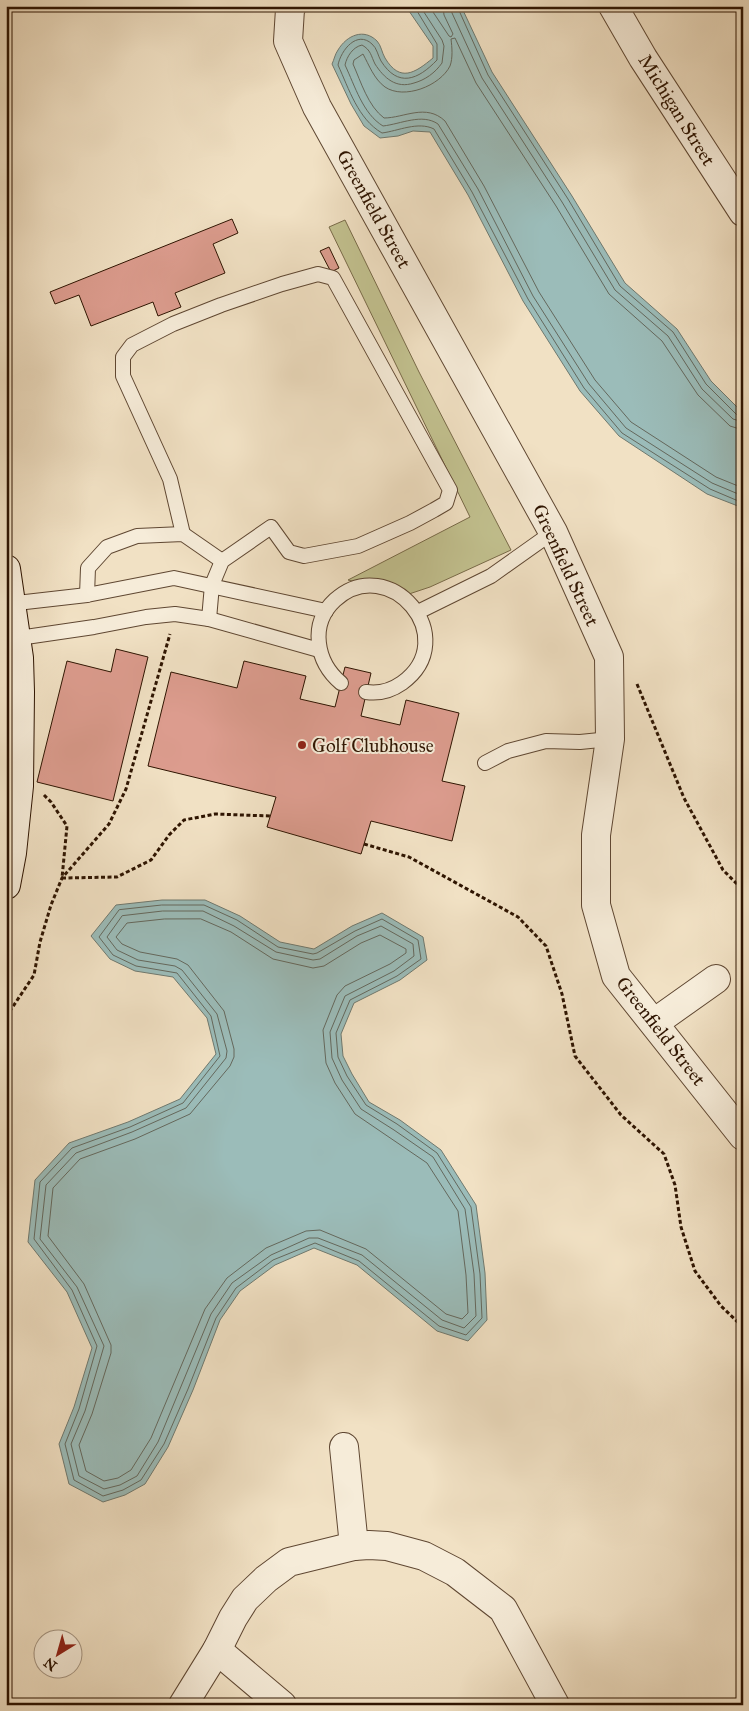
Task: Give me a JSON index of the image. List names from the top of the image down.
{
  "streets": {
    "street": ["Michigan Street", "Greenfield Street"]
  },
  "places": ["Golf Clubhouse"],
  "north": "bottom left"
}
